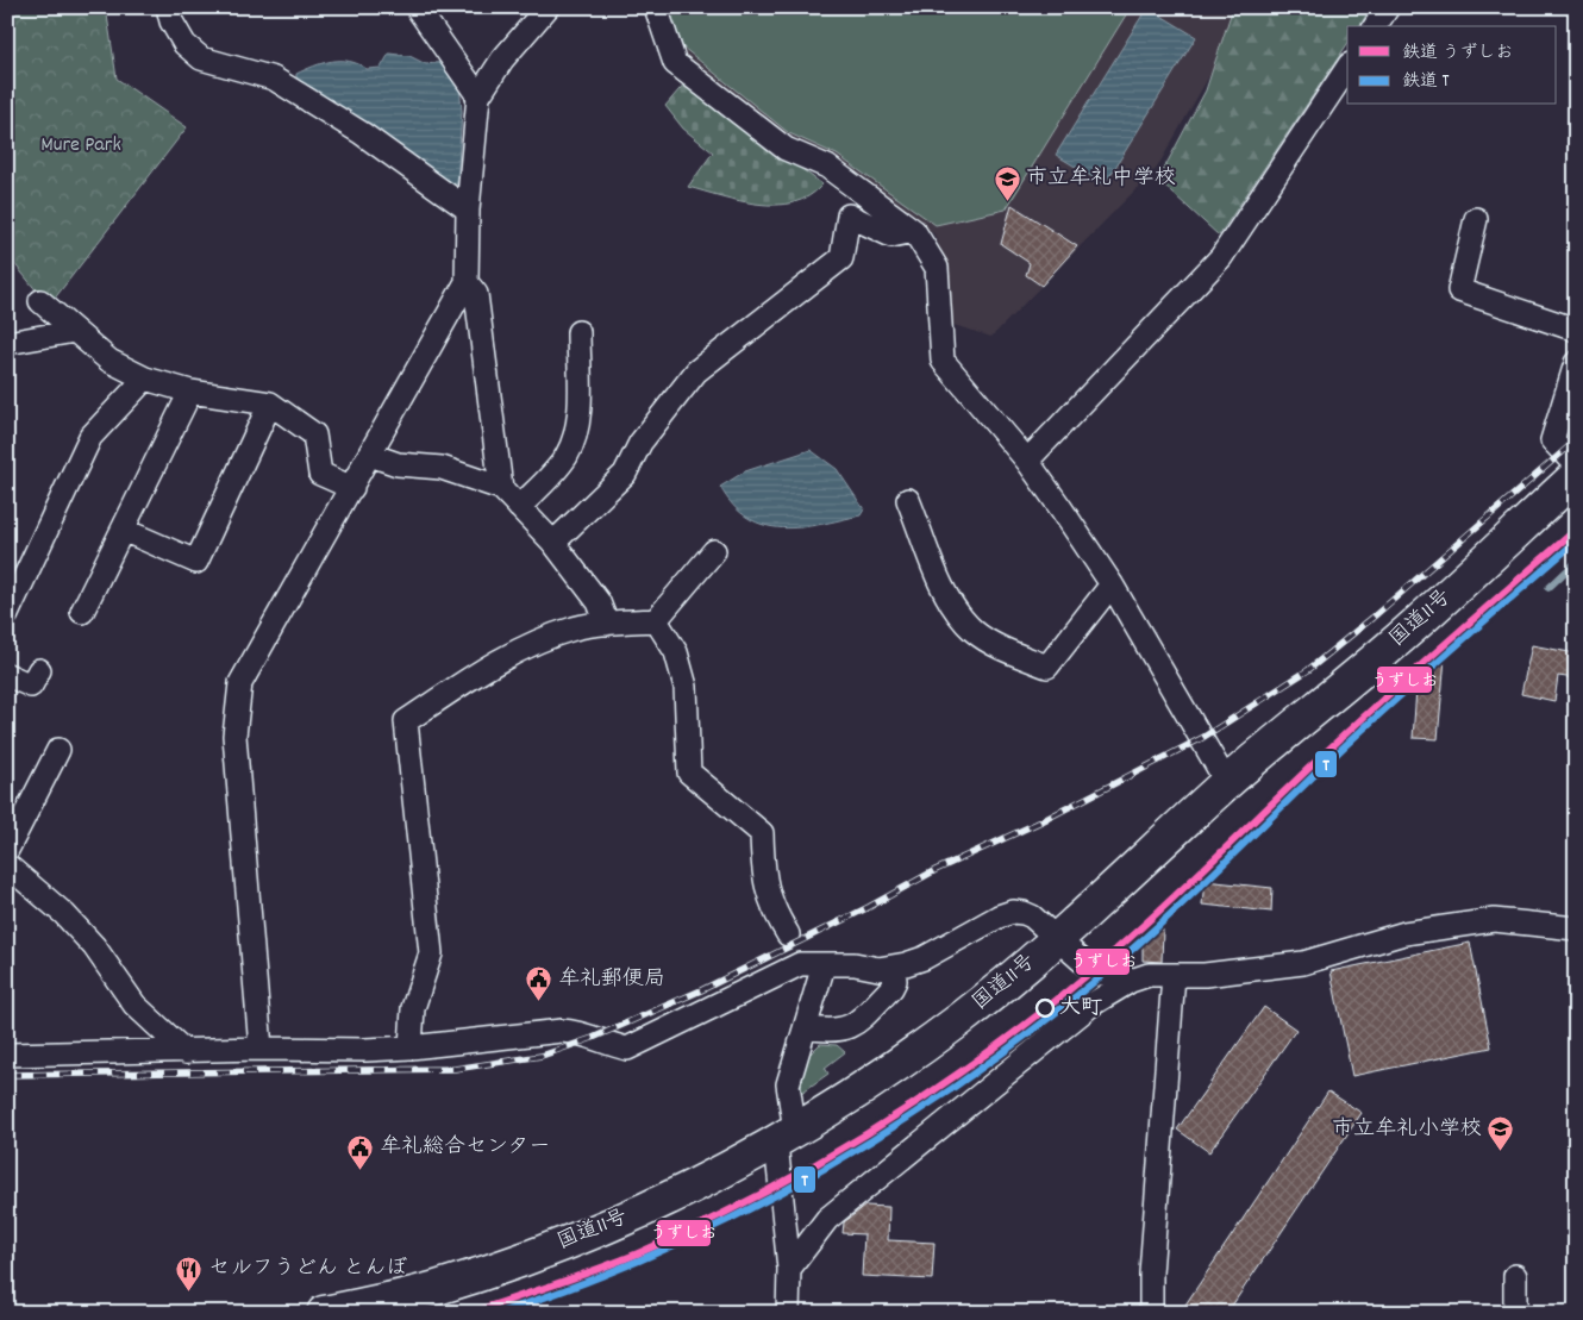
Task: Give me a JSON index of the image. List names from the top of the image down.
{
  "streets": {
    "highway": ["国道11号"]
  },
  "parks": ["Mure Park"],
  "places": {
    "school or university": ["市立牟礼中学校", "市立牟礼小学校"],
    "public building": ["牟礼郵便局", "牟礼総合センター"],
    "other": ["大町"],
    "restaurant": ["セルフうどん とんぼ"]
  },
  "lines": ["rail line うずしお", "rail line T"],
  "legend": ["鉄道 うずしお", "鉄道 T"]
}
